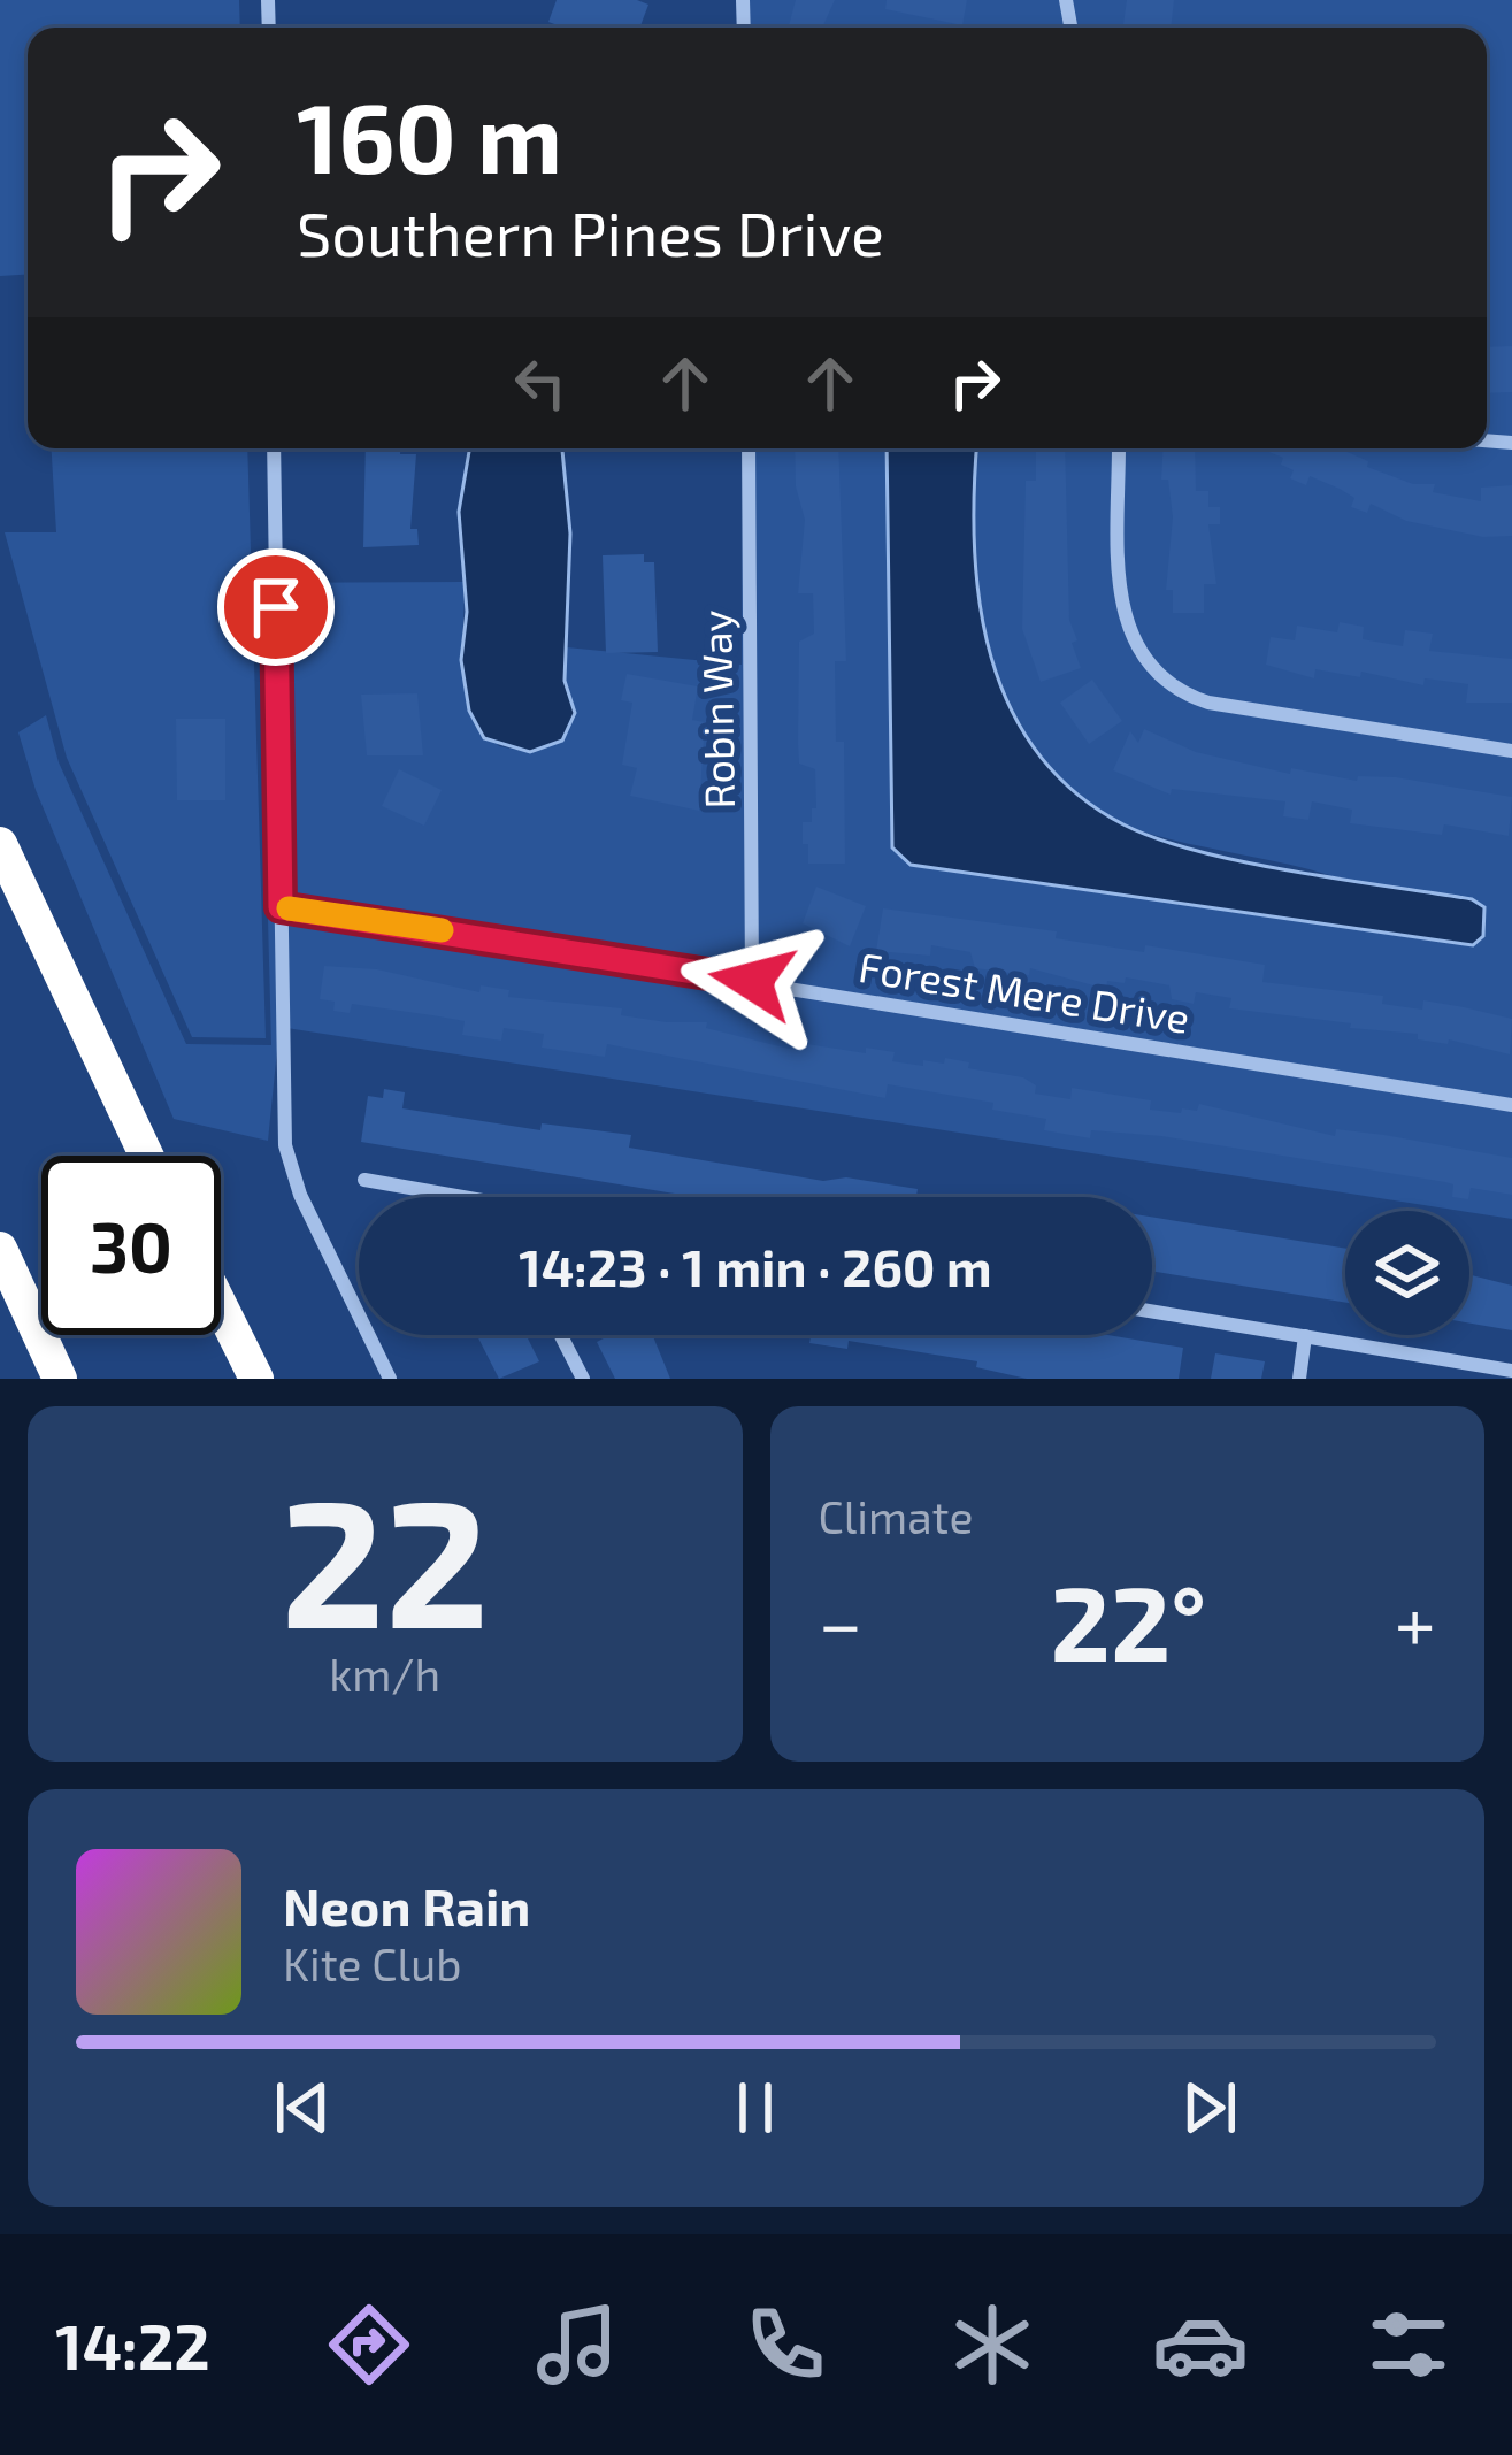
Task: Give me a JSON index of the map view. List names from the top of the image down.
{
  "streets": {
    "street": ["Robin Way", "Forest Mere Drive"]
  },
  "crossings": [
    ["Robin Way", "Forest Mere Drive"]
  ],
  "page": {
    "turn": ["160 m", "Southern Pines Drive"],
    "limit": "30",
    "trip": "14:23 · 1 min · 260 m",
    "tile": [
      ["22", "km/h"],
      "Climate"
    ],
    "heat": ["−", "22°", "+"],
    "song": ["Neon Rain", "Kite Club"],
    "tabs": "14:22"
  }
}
